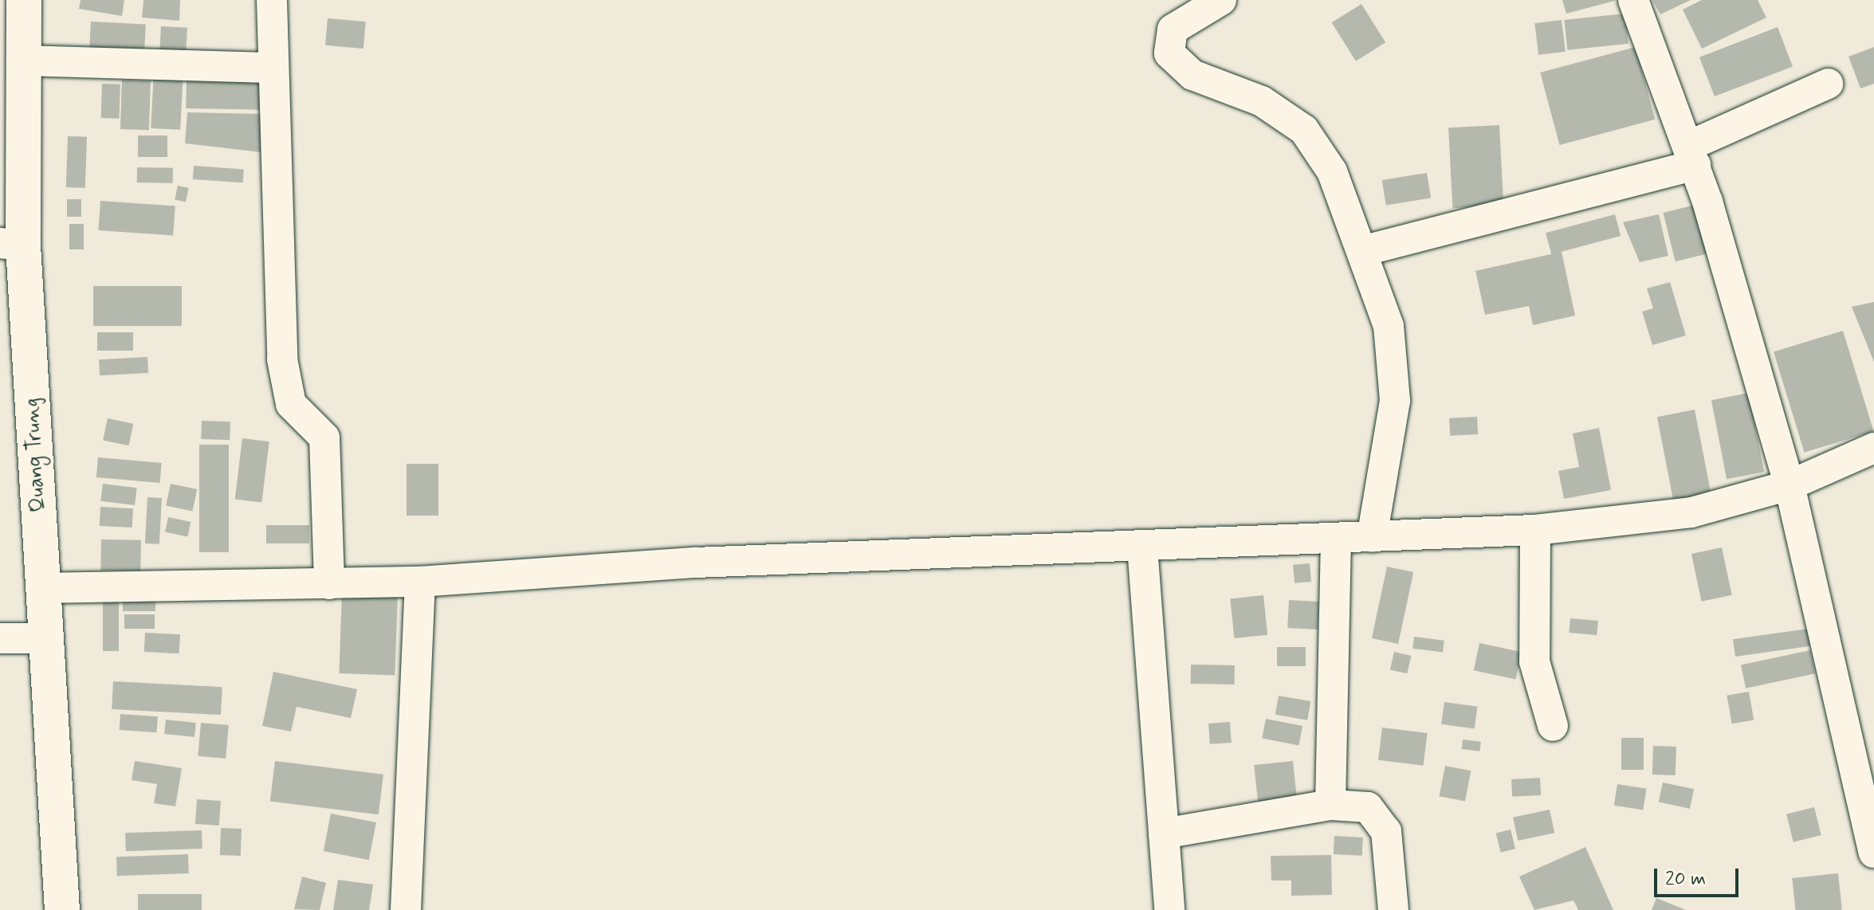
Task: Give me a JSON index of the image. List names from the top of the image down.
{
  "streets": {
    "main road": ["Quang Trung"]
  },
  "scale_bar": "20 m"
}
